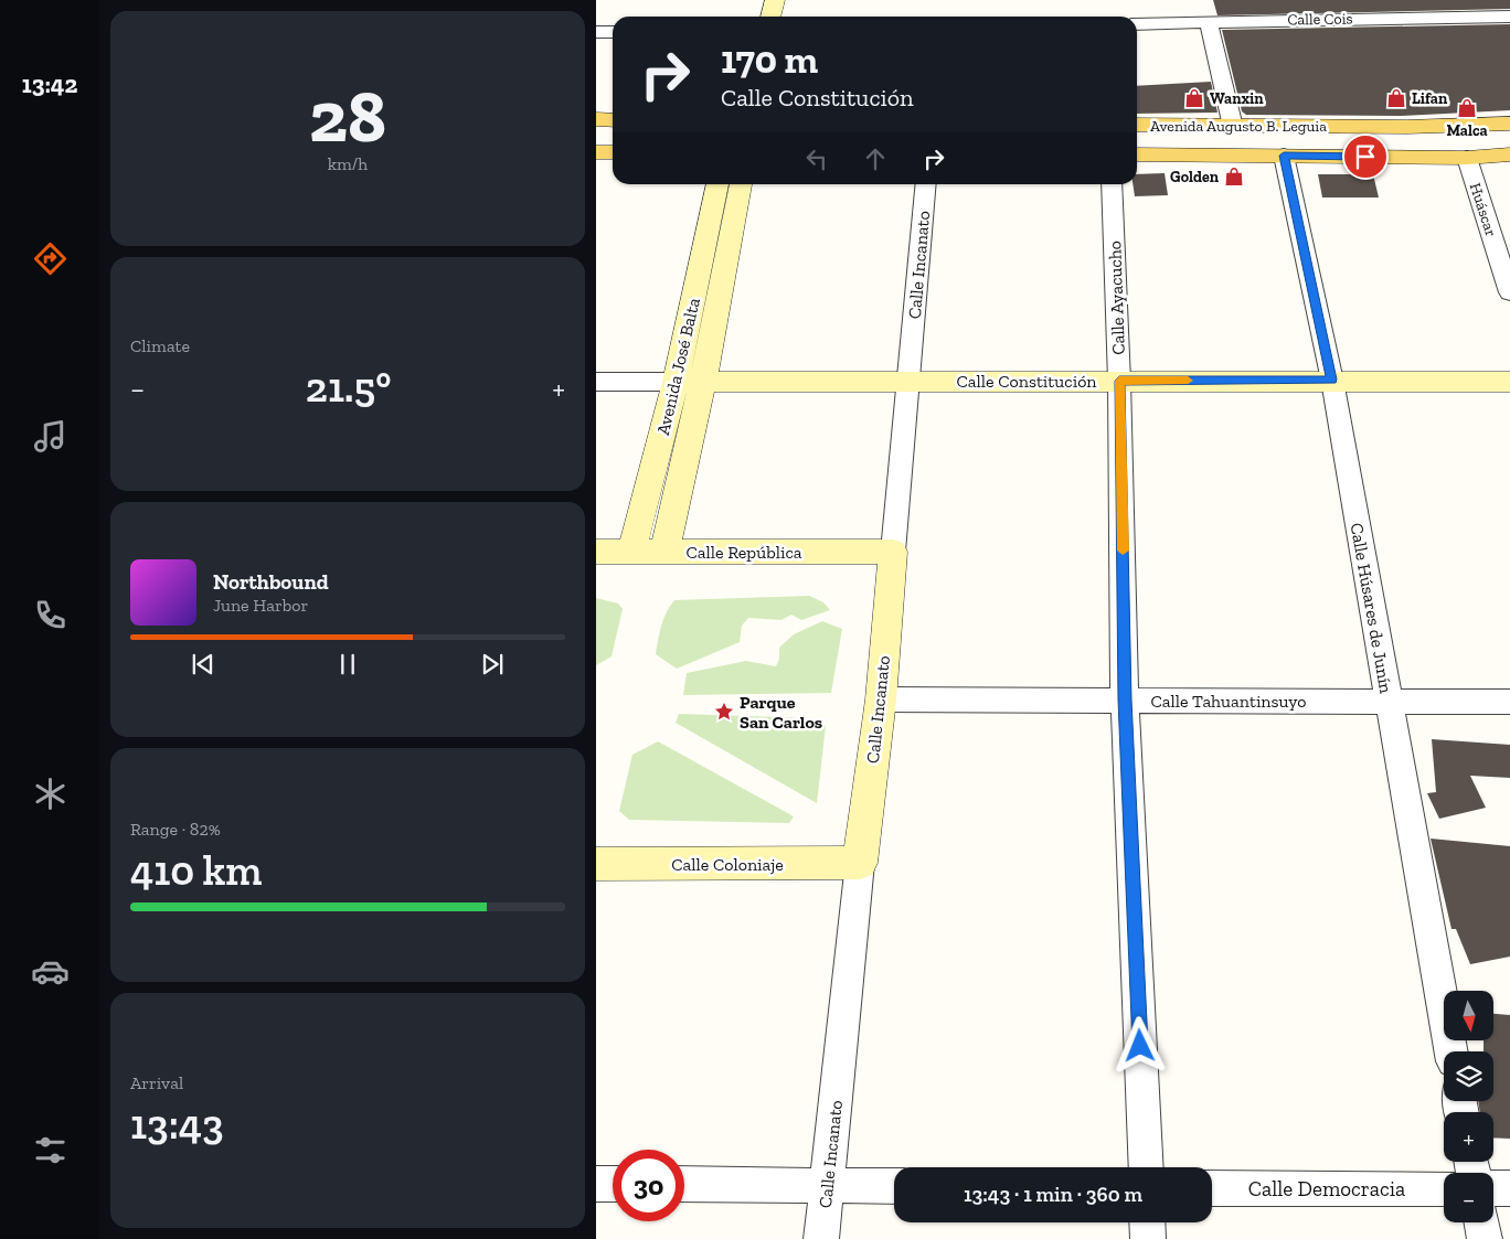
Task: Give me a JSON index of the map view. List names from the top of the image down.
{
  "streets": {
    "main road": ["Avenida Augusto B. Leguia"],
    "street": [
      "Calle Cois",
      "Huáscar",
      "Calle Incanato",
      "Calle Ayacucho",
      "Avenida José Balta",
      "Calle Constitución",
      "Calle República",
      "Calle Húsares de Junín",
      "Calle Tahuantinsuyo",
      "Calle Coloniaje",
      "Calle Democracia"
    ]
  },
  "crossings": [
    ["Avenida Augusto B. Leguia", "Huáscar"],
    ["Avenida Augusto B. Leguia", "Calle Húsares de Junín"],
    ["Calle Incanato", "Calle Constitución"],
    ["Calle Incanato", "Calle República"],
    ["Calle Incanato", "Calle Tahuantinsuyo"],
    ["Calle Incanato", "Calle Coloniaje"],
    ["Calle Ayacucho", "Calle Constitución"],
    ["Calle Ayacucho", "Calle Tahuantinsuyo"],
    ["Avenida José Balta", "Calle Constitución"],
    ["Avenida José Balta", "Calle República"],
    ["Calle Constitución", "Calle Húsares de Junín"],
    ["Calle Húsares de Junín", "Calle Tahuantinsuyo"]
  ],
  "places": {
    "shop": [
      "Wanxin",
      "Lifan",
      "Malca",
      "Golden"
    ],
    "place": ["Parque San Carlos"]
  },
  "north": "bottom",
  "page": {
    "tabs": "13:42",
    "tile": [
      ["28", "km/h"],
      "Climate",
      ["Range · 82%", "410 km"],
      ["Arrival", "13:43"]
    ],
    "turn": ["170 m", "Calle Constitución"],
    "heat": ["−", "21.5°", "+"],
    "song": ["Northbound", "June Harbor"],
    "map_buttons": ["+", "−"],
    "limit": "30",
    "trip": "13:43 · 1 min · 360 m"
  }
}
